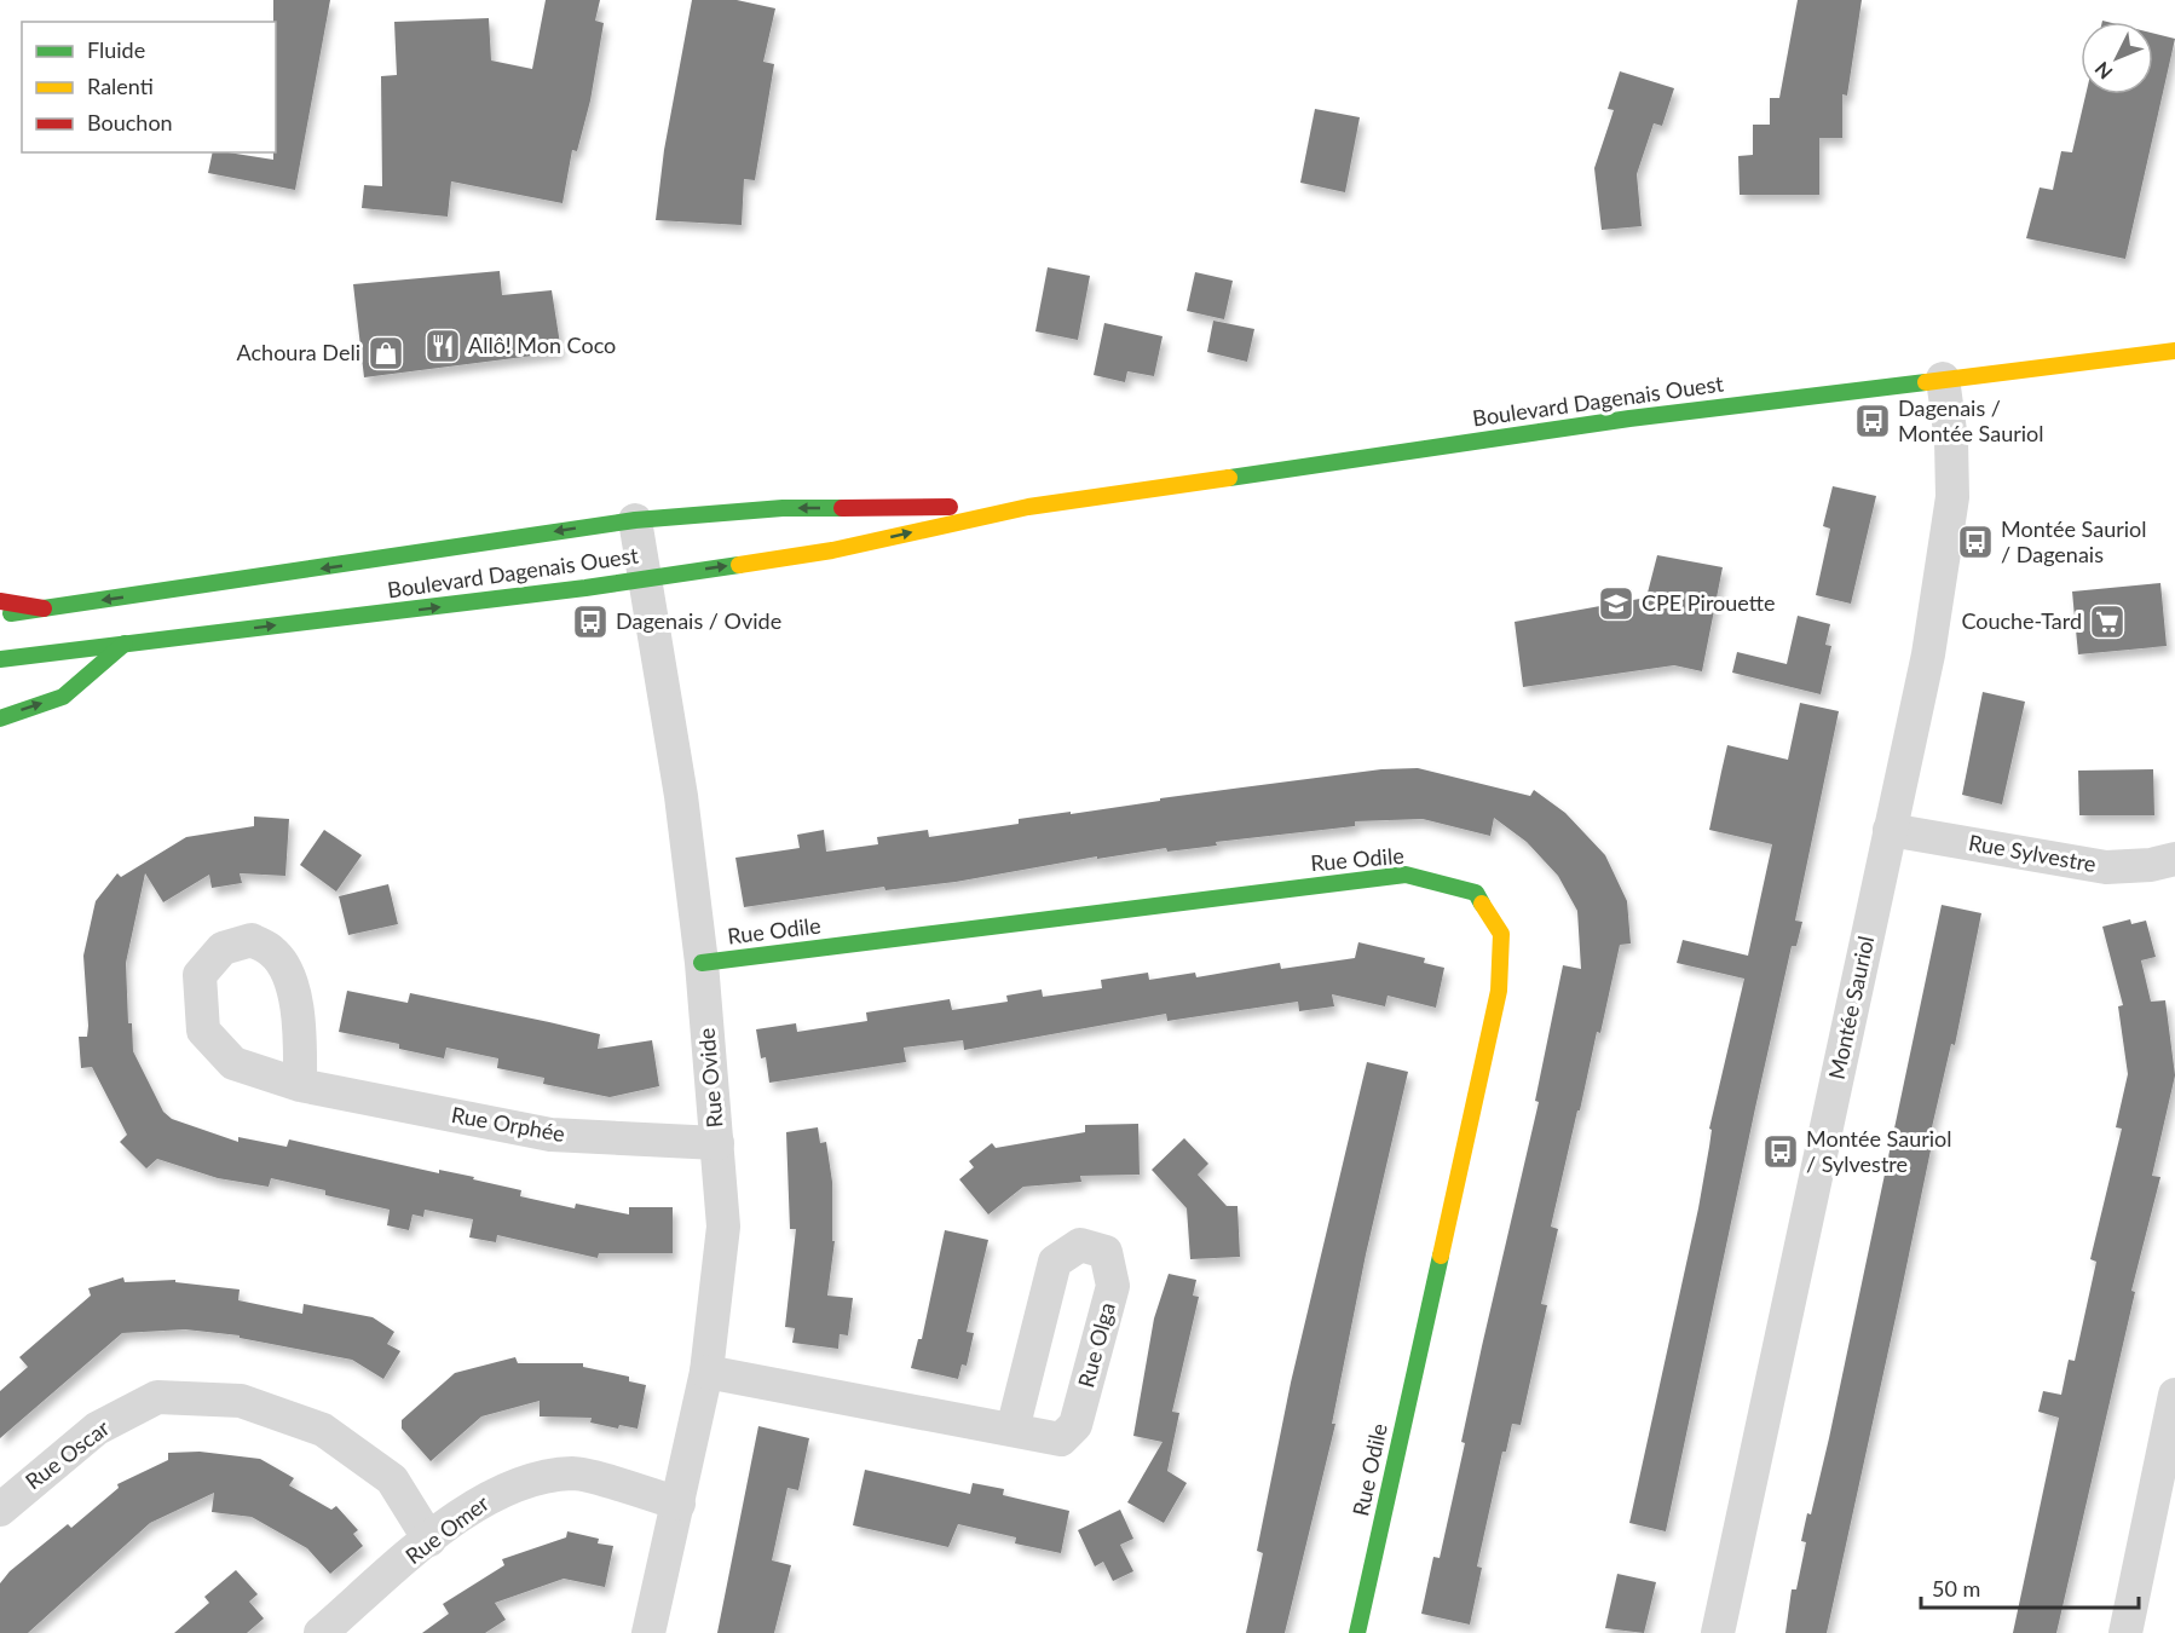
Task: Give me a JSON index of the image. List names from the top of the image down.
{
  "streets": {
    "main road": ["Boulevard Dagenais Ouest", "Rue Odile"],
    "street": [
      "Rue Sylvestre",
      "Montée Sauriol",
      "Rue Ovide",
      "Rue Orphée",
      "Rue Olga",
      "Rue Oscar",
      "Rue Omer"
    ]
  },
  "crossings": [
    ["Boulevard Dagenais Ouest", "Montée Sauriol"],
    ["Boulevard Dagenais Ouest", "Rue Ovide"],
    ["Rue Sylvestre", "Montée Sauriol"],
    ["Rue Odile", "Rue Ovide"],
    ["Rue Ovide", "Rue Orphée"],
    ["Rue Ovide", "Rue Olga"],
    ["Rue Ovide", "Rue Omer"],
    ["Rue Oscar", "Rue Omer"]
  ],
  "places": {
    "restaurant": ["Allô! Mon Coco"],
    "shop": ["Achoura Deli"],
    "bus stop": [
      "Dagenais / Montée Sauriol",
      "Montée Sauriol / Dagenais",
      "Dagenais / Ovide",
      "Montée Sauriol / Sylvestre"
    ],
    "school or university": ["CPE Pirouette"],
    "supermarket": ["Couche-Tard"]
  },
  "legend": ["Fluide", "Ralenti", "Bouchon"],
  "scale_bar": "50 m",
  "north": "bottom left"
}
